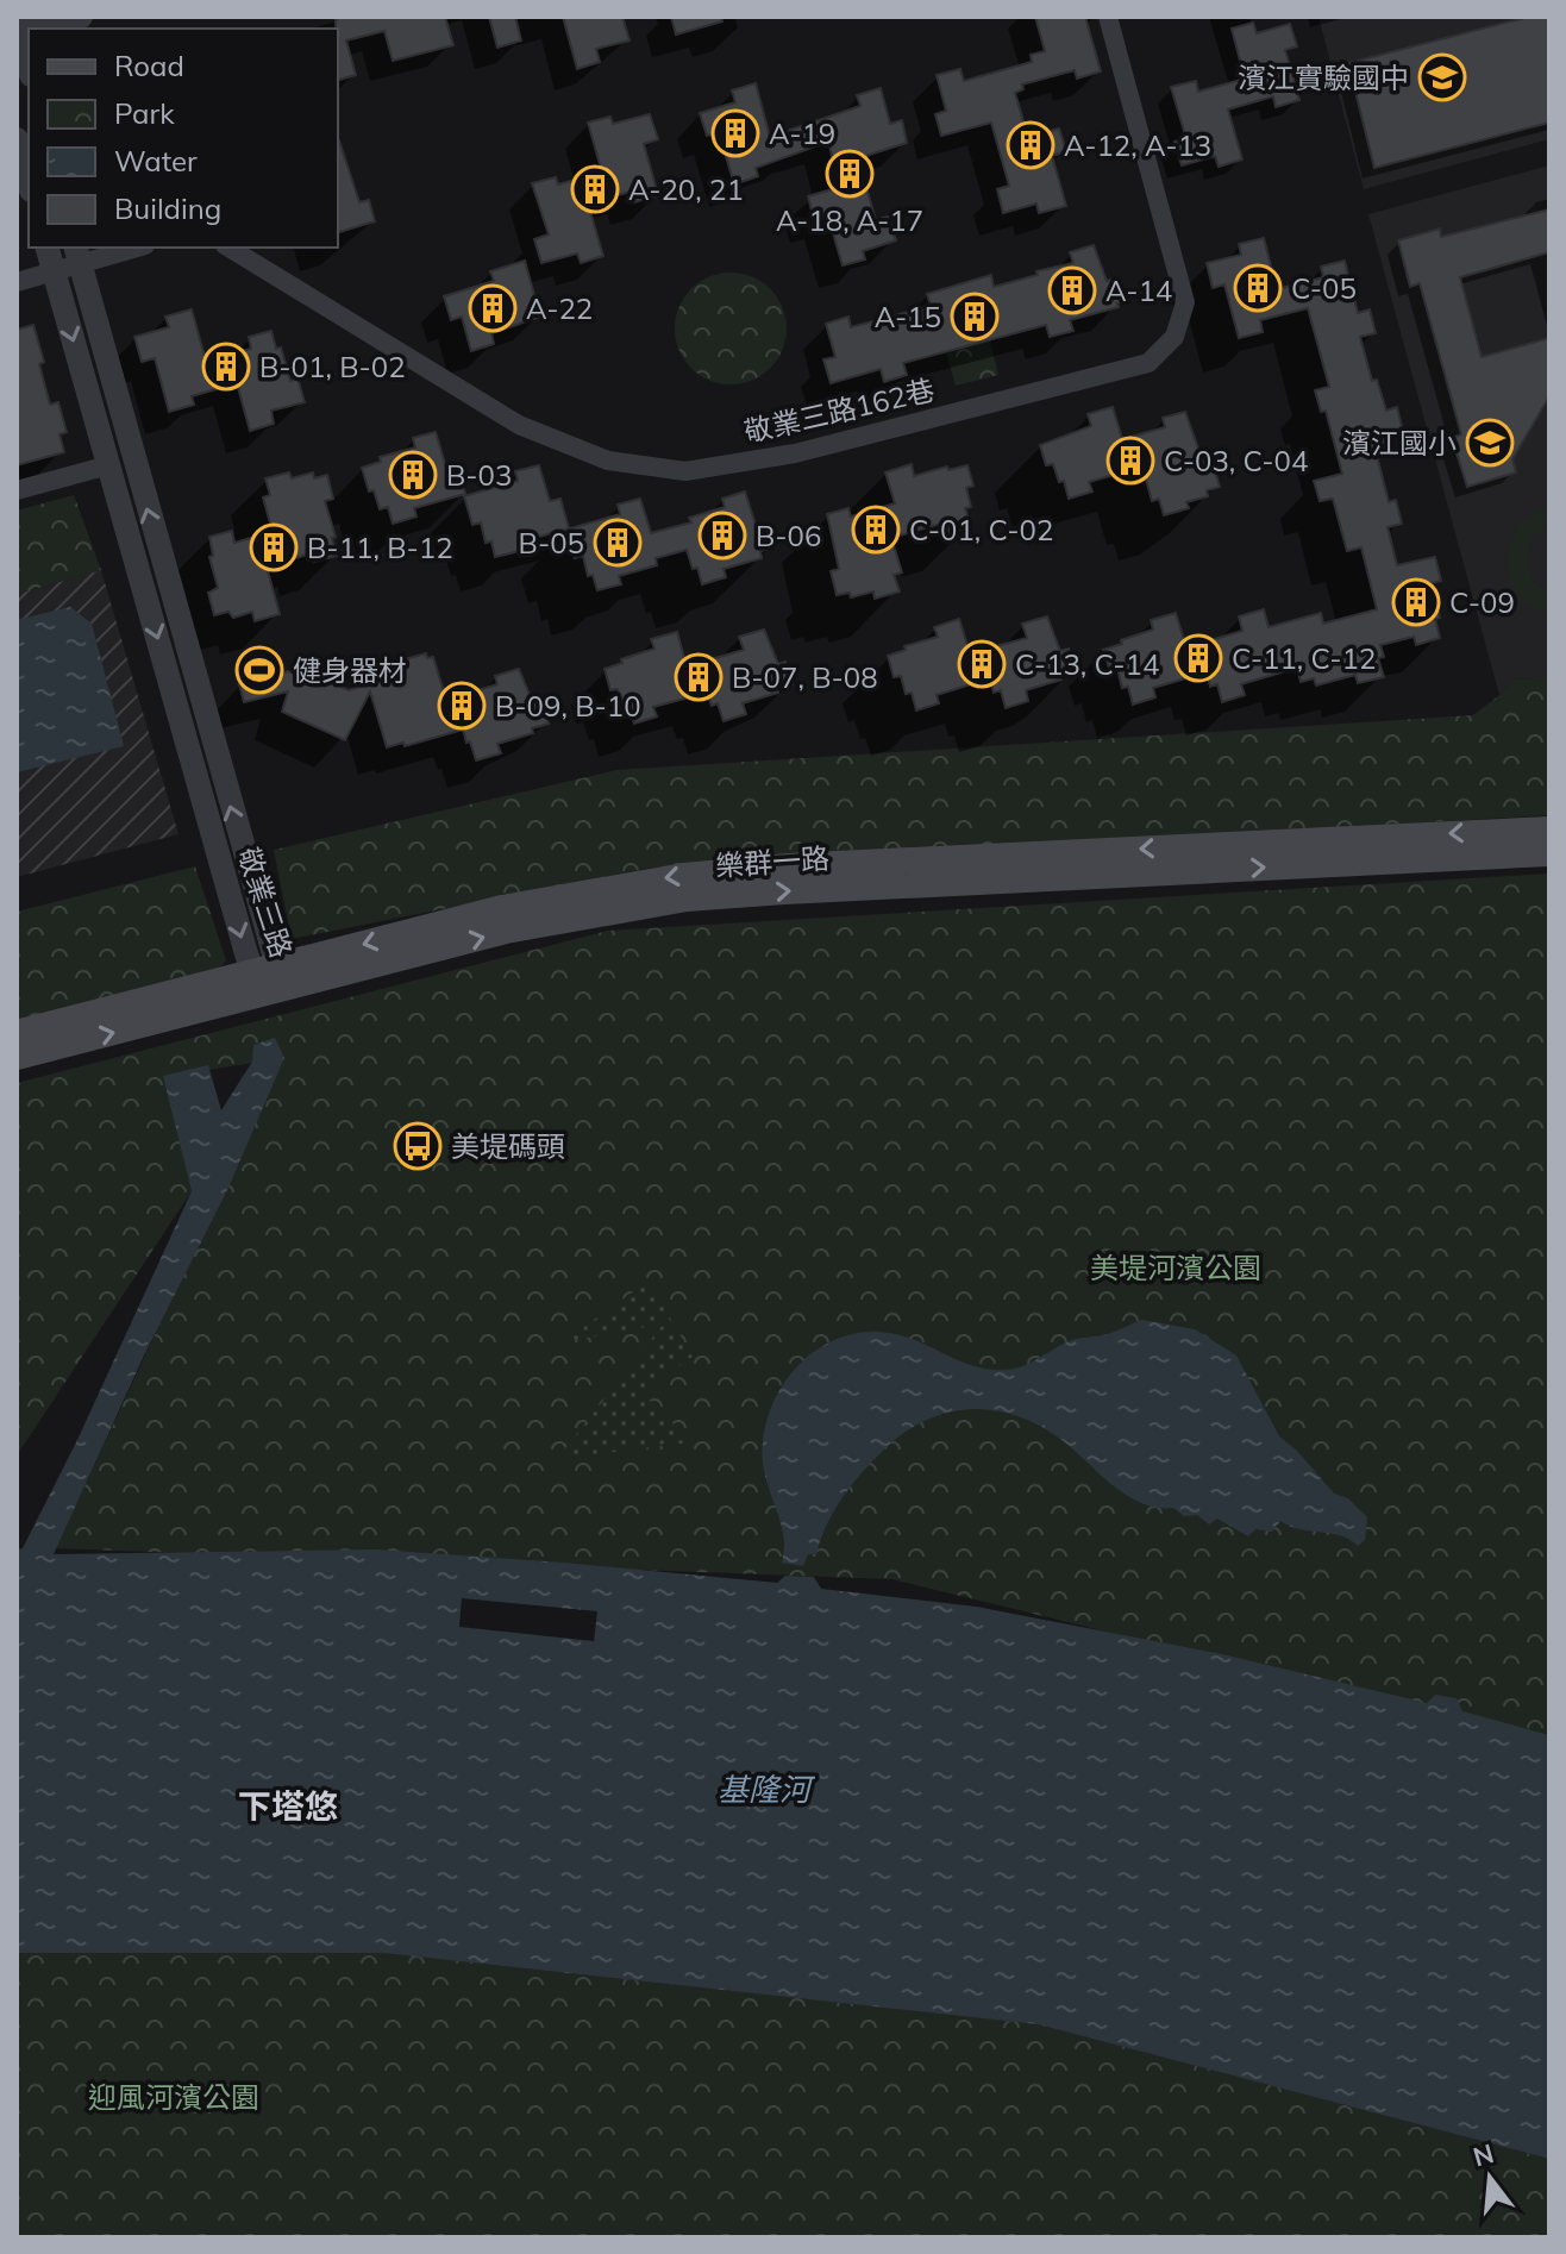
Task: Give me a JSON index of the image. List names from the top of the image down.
{
  "streets": {
    "main road": ["樂群一路"],
    "street": ["敬業三路162巷", "敬業三路"]
  },
  "crossings": [
    ["樂群一路", "敬業三路"]
  ],
  "districts": ["下塔悠"],
  "water": ["基隆河"],
  "parks": ["美堤河濱公園", "迎風河濱公園"],
  "places": {
    "school or university": ["濱江實驗國中", "濱江國小"],
    "building": [
      "A-19",
      "A-12, A-13",
      "A-18, A-17",
      "A-20, 21",
      "C-05",
      "A-14",
      "A-22",
      "A-15",
      "B-01, B-02",
      "C-03, C-04",
      "B-03",
      "C-01, C-02",
      "B-06",
      "B-05",
      "B-11, B-12",
      "C-09",
      "C-11, C-12",
      "C-13, C-14",
      "B-07, B-08",
      "B-09, B-10"
    ],
    "sports": ["健身器材"],
    "bus stop": ["美堤碼頭"]
  },
  "legend": [
    "Road",
    "Park",
    "Water",
    "Building"
  ],
  "north": "top"
}
